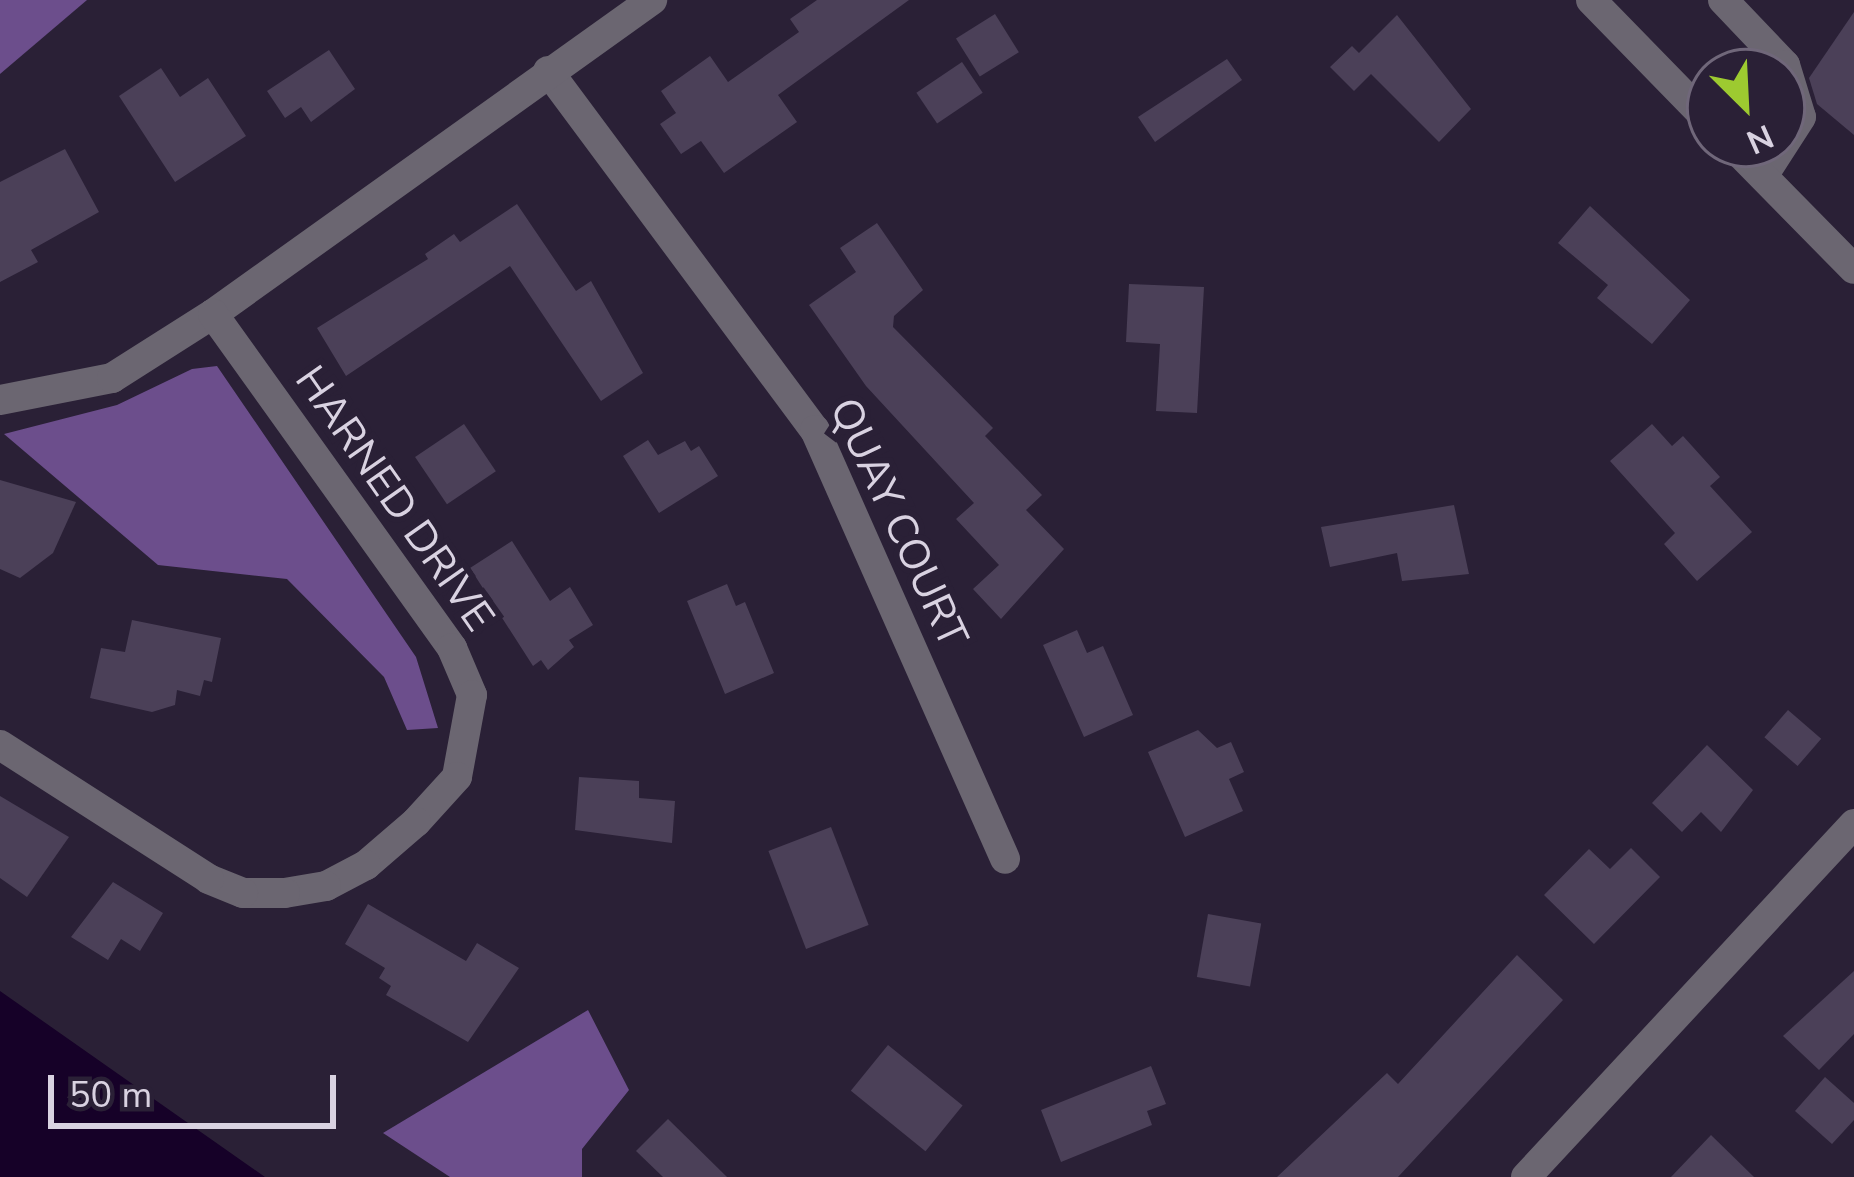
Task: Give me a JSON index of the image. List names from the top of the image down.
{
  "streets": {
    "street": ["HARNED DRIVE", "QUAY COURT"]
  },
  "scale_bar": "50 m",
  "north": "bottom right"
}
